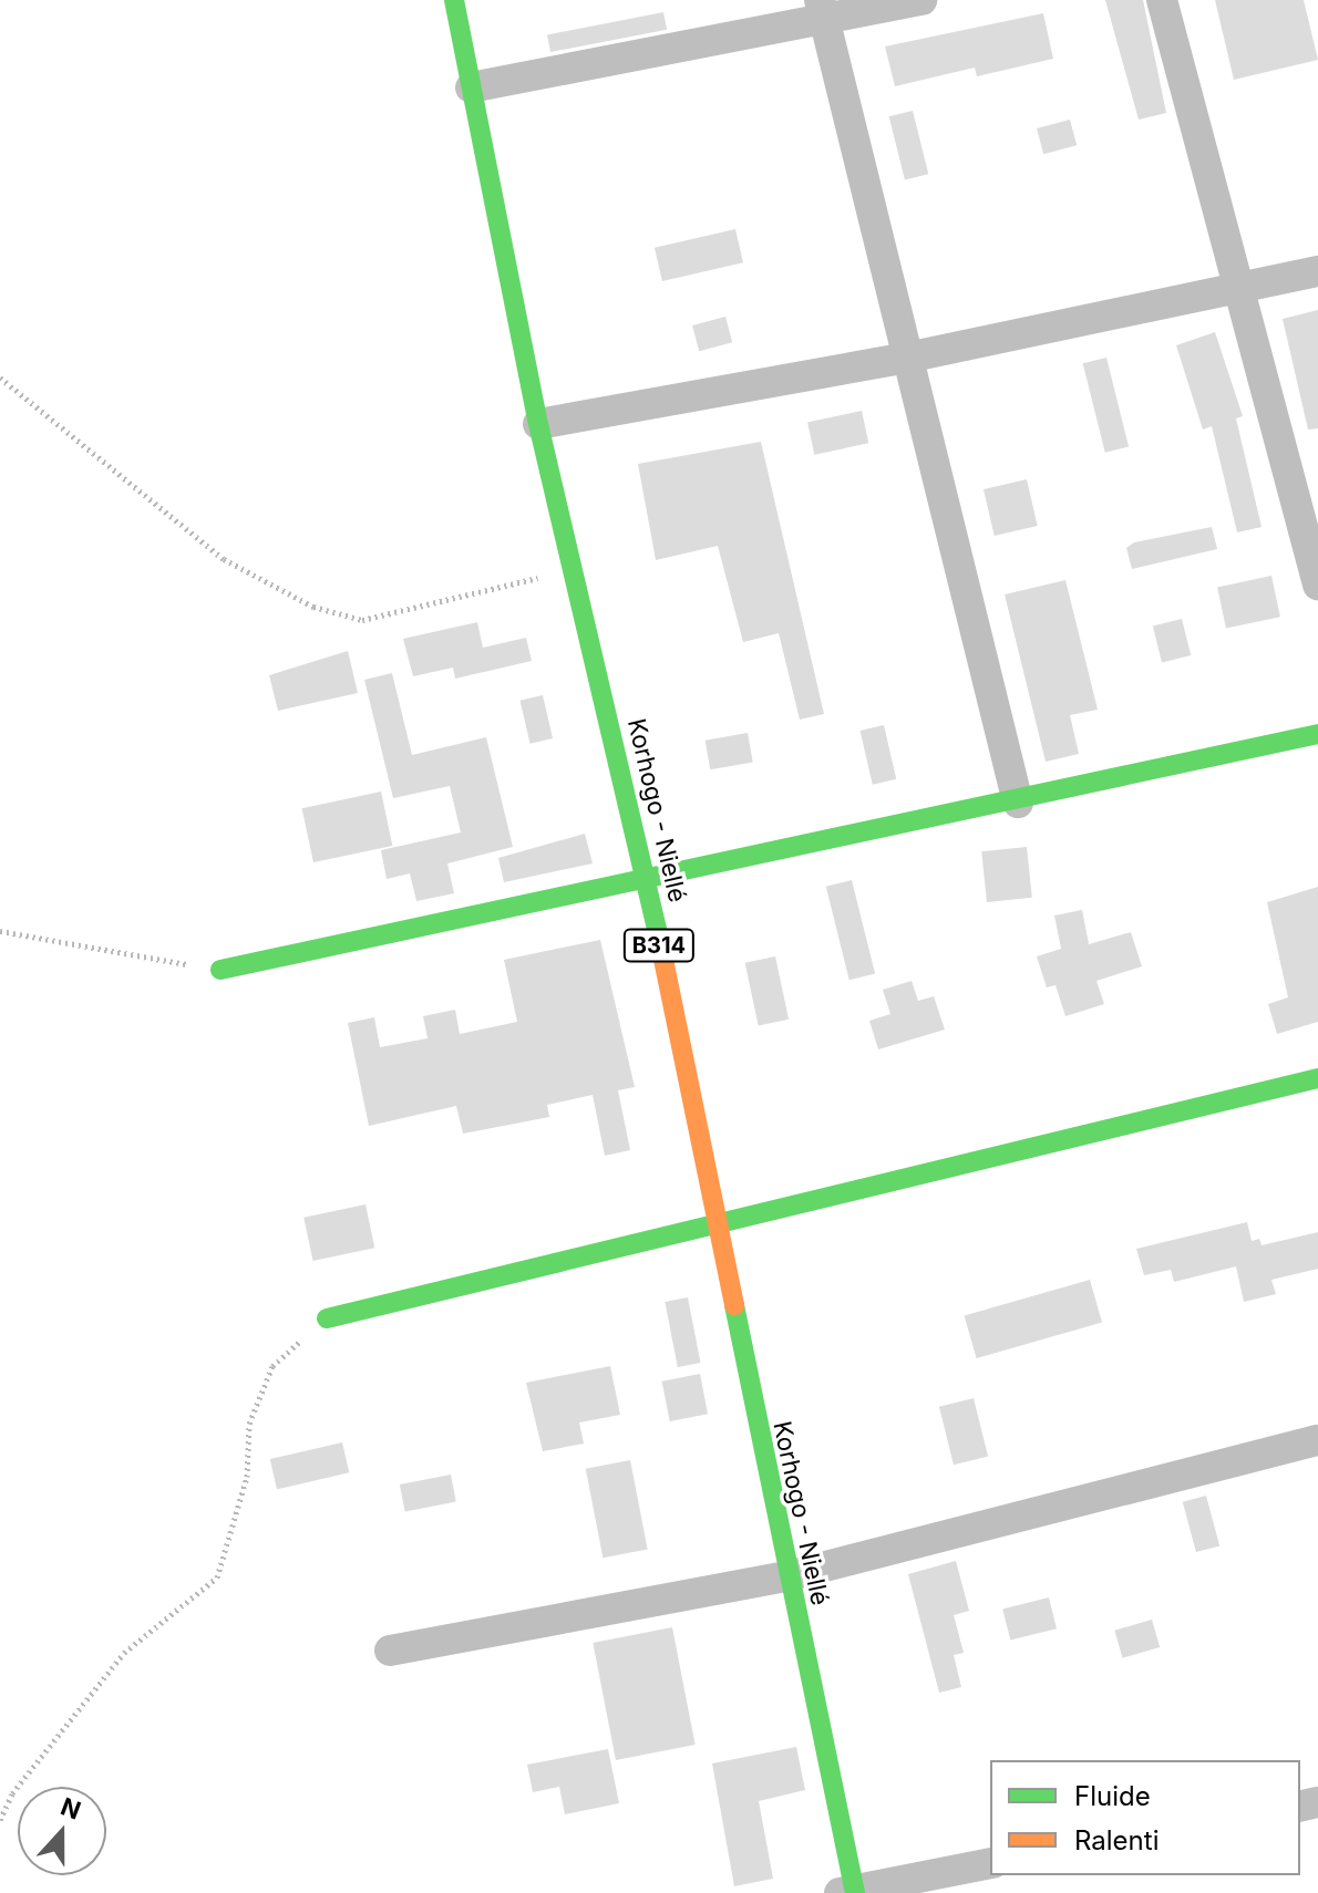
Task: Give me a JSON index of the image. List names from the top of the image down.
{
  "streets": {
    "street": ["Korhogo - Niellé", "B314"]
  },
  "legend": ["Fluide", "Ralenti"],
  "north": "top"
}
